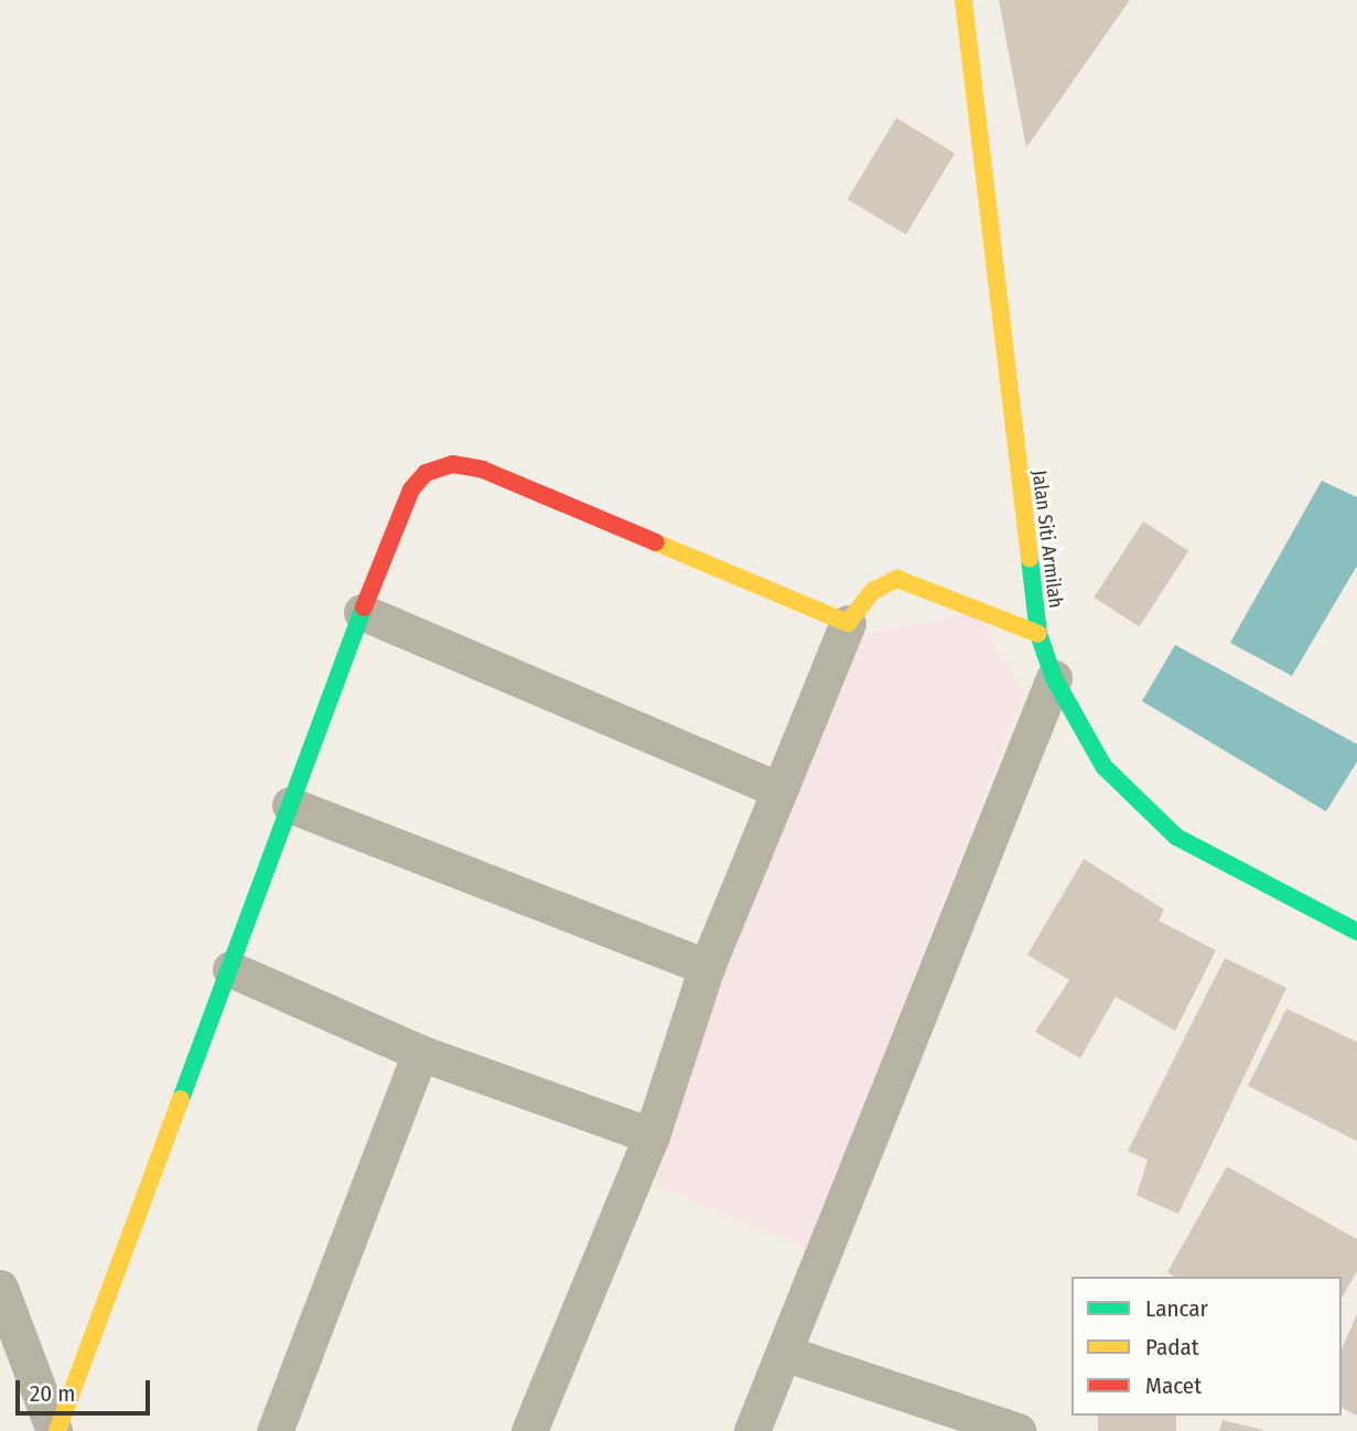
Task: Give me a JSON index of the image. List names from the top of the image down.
{
  "streets": {
    "street": ["Jalan Siti Armilah"]
  },
  "legend": ["Lancar", "Padat", "Macet"],
  "scale_bar": "20 m"
}
